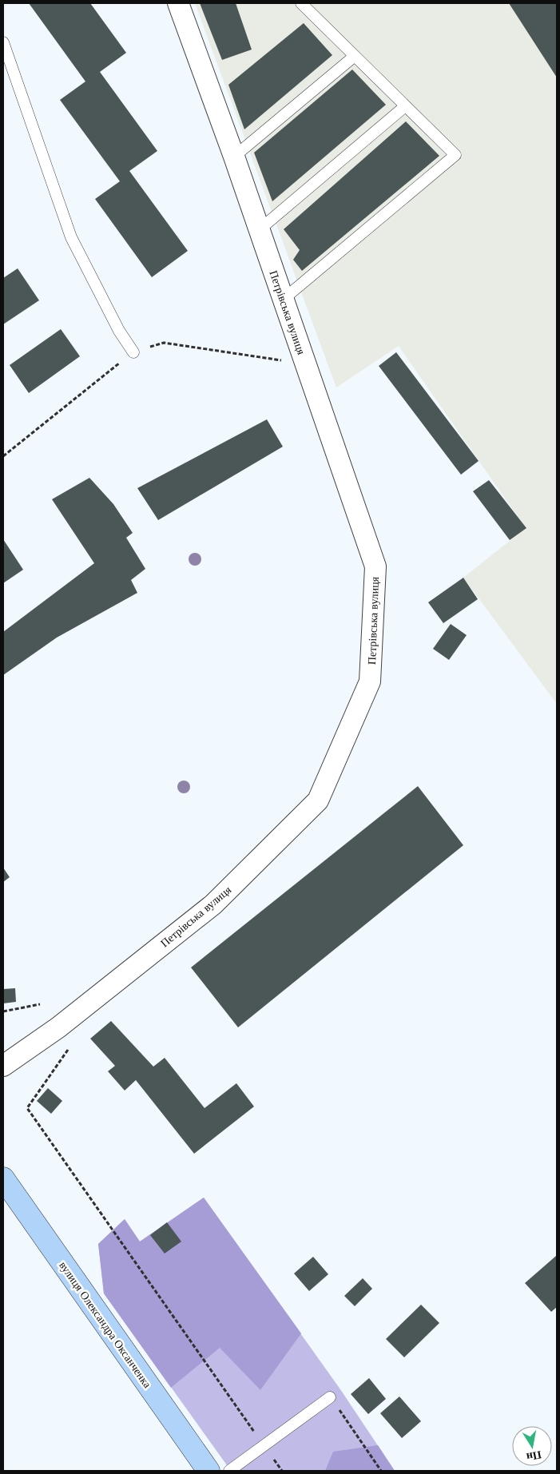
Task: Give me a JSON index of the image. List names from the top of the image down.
{
  "streets": {
    "street": ["Петрівська вулиця", "вулиця Олександра Оксанченка"]
  },
  "north": "bottom"
}
